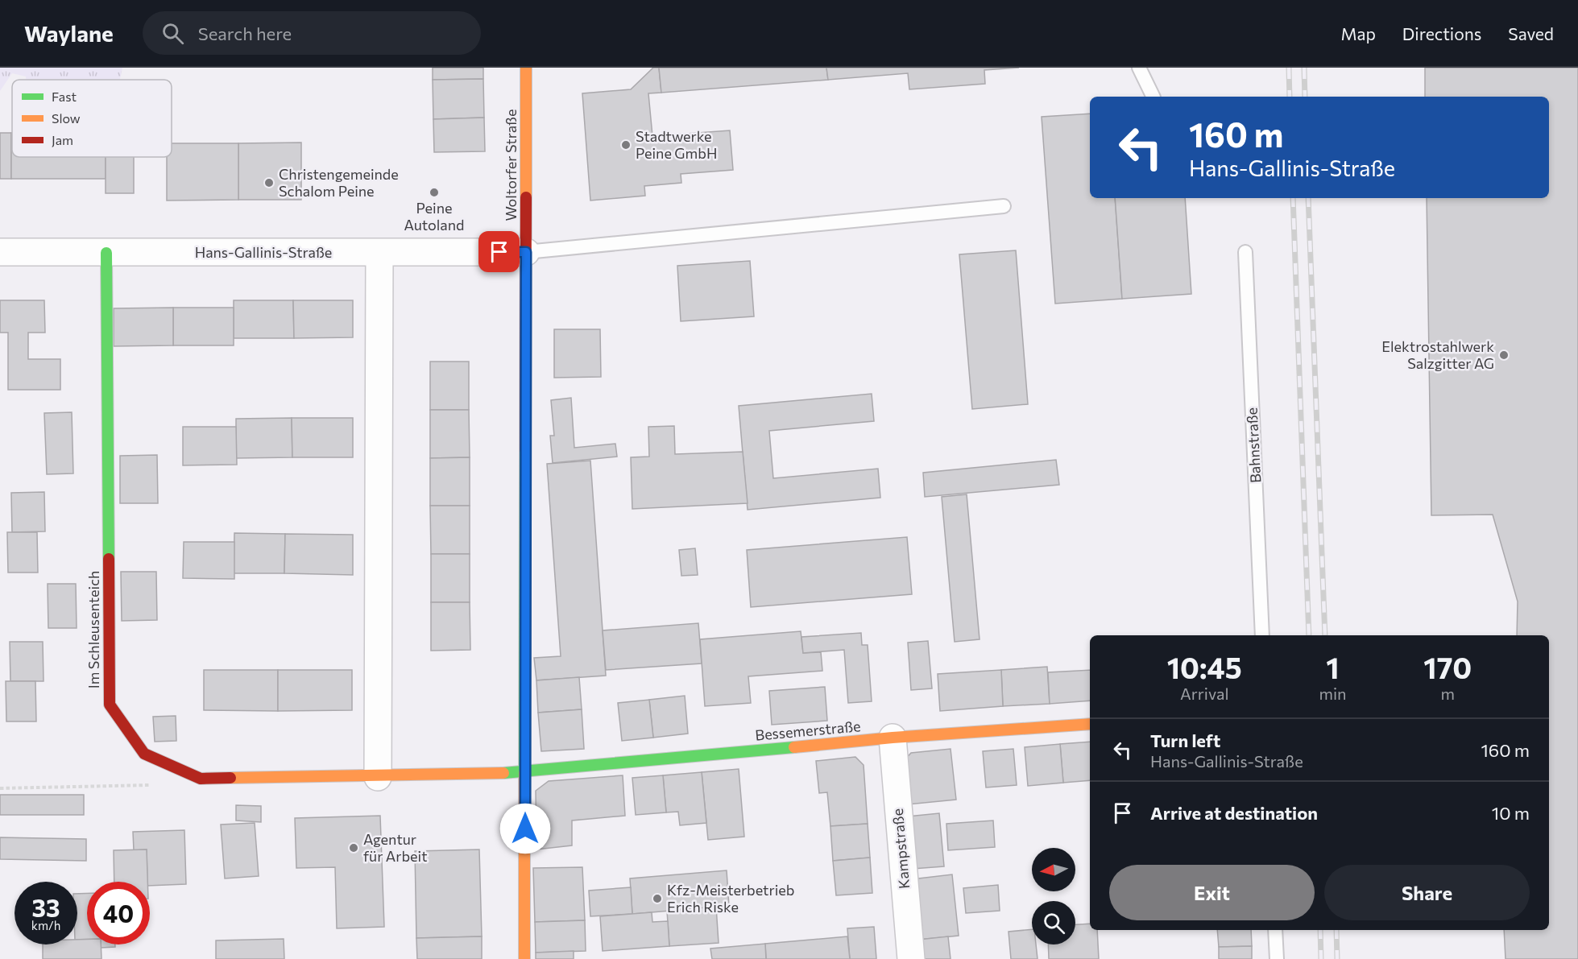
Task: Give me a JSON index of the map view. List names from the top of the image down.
{
  "streets": {
    "street": [
      "Woltorfer Straße",
      "Hans-Gallinis-Straße",
      "Im Schleusenteich",
      "Bessemerstraße",
      "Kampstraße"
    ],
    "lane": ["Bahnstraße"]
  },
  "crossings": [
    ["Woltorfer Straße", "Hans-Gallinis-Straße"],
    ["Woltorfer Straße", "Im Schleusenteich"],
    ["Woltorfer Straße", "Bessemerstraße"],
    ["Hans-Gallinis-Straße", "Im Schleusenteich"],
    ["Im Schleusenteich", "Bessemerstraße"],
    ["Bessemerstraße", "Kampstraße"]
  ],
  "places": [
    "Stadtwerke Peine GmbH",
    "Christengemeinde Schalom Peine",
    "Peine Autoland",
    "Elektrostahlwerk Salzgitter AG",
    "Agentur für Arbeit",
    "Kfz-Meisterbetrieb Erich Riske"
  ],
  "legend": ["Fast", "Slow", "Jam"],
  "north": "left",
  "page": {
    "header": "Waylane",
    "search": "Search here",
    "nav": ["Map", "Directions", "Saved"],
    "turn": ["160 m", "Hans-Gallinis-Straße"],
    "eta": [
      "10:45",
      "Arrival",
      "1",
      "min",
      "170",
      "m"
    ],
    "list": [
      {
        "name": "Turn left",
        "note": "Hans-Gallinis-Straße",
        "value": "160 m"
      },
      {
        "name": "Arrive at destination",
        "value": "10 m"
      }
    ],
    "buttons": ["Exit", "Share"],
    "speed": "33 km/h",
    "limit": "40"
  }
}
